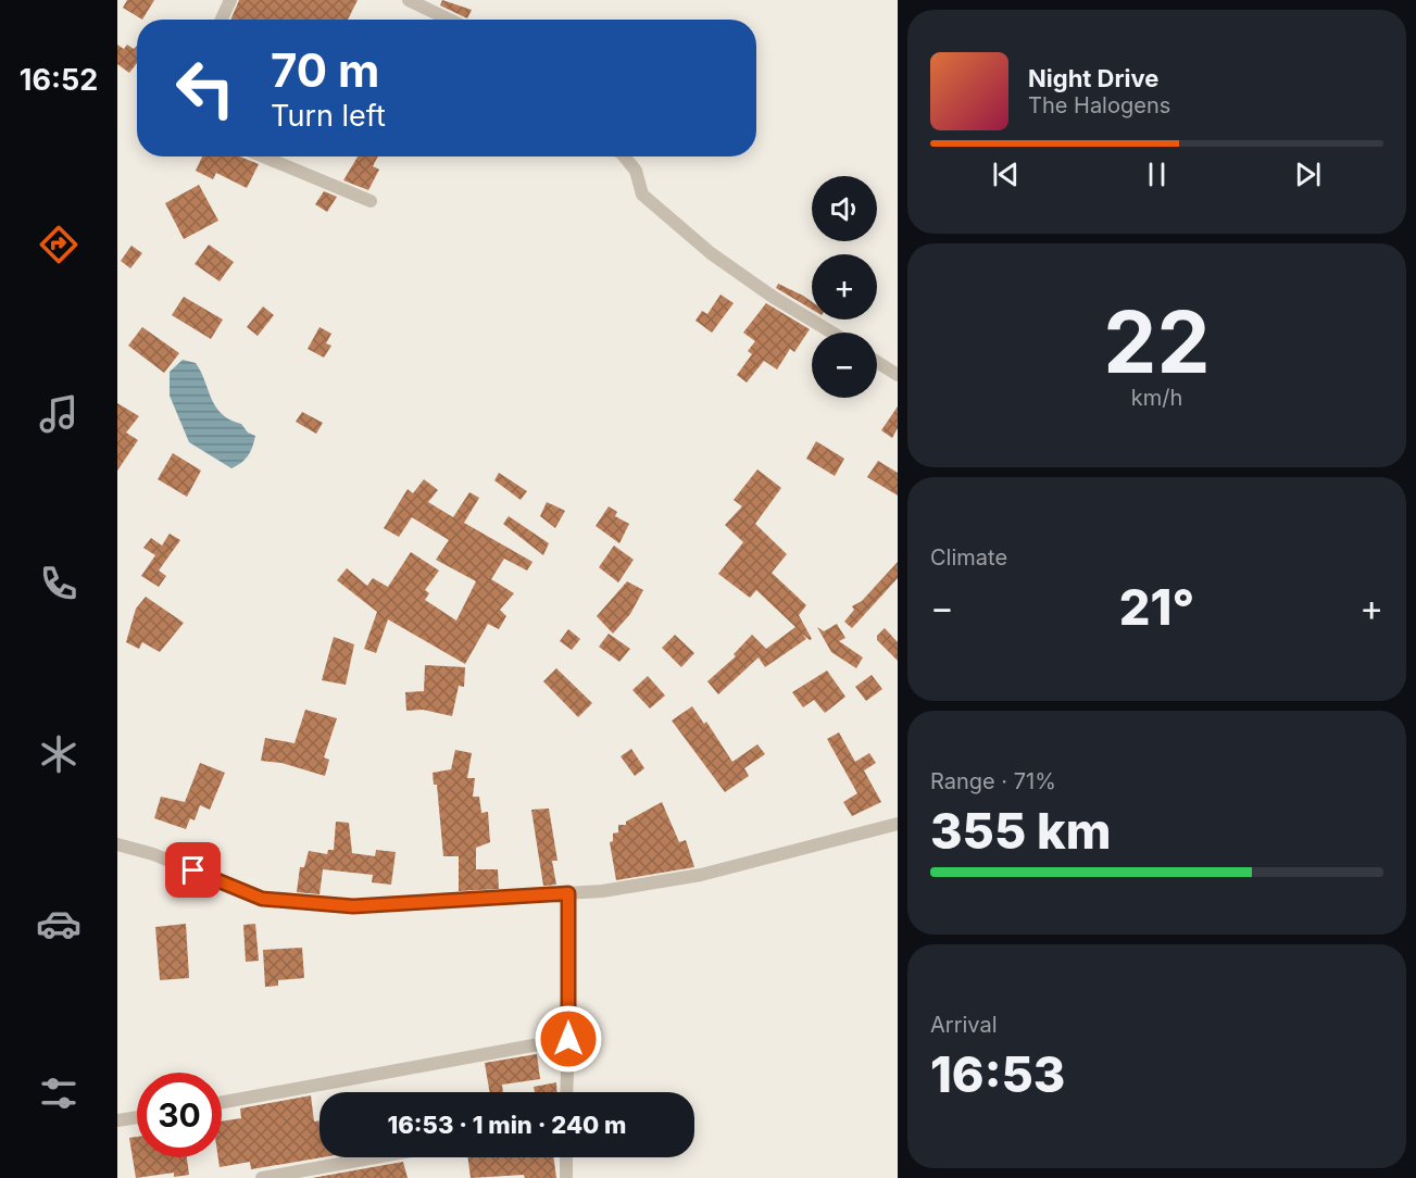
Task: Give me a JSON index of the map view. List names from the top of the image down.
{
  "page": {
    "tabs": "16:52",
    "turn": ["70 m", "Turn left"],
    "song": ["Night Drive", "The Halogens"],
    "map_buttons": ["+", "−"],
    "tile": [
      ["22", "km/h"],
      "Climate",
      ["Range · 71%", "355 km"],
      ["Arrival", "16:53"]
    ],
    "heat": ["−", "21°", "+"],
    "limit": "30",
    "trip": "16:53 · 1 min · 240 m"
  }
}
